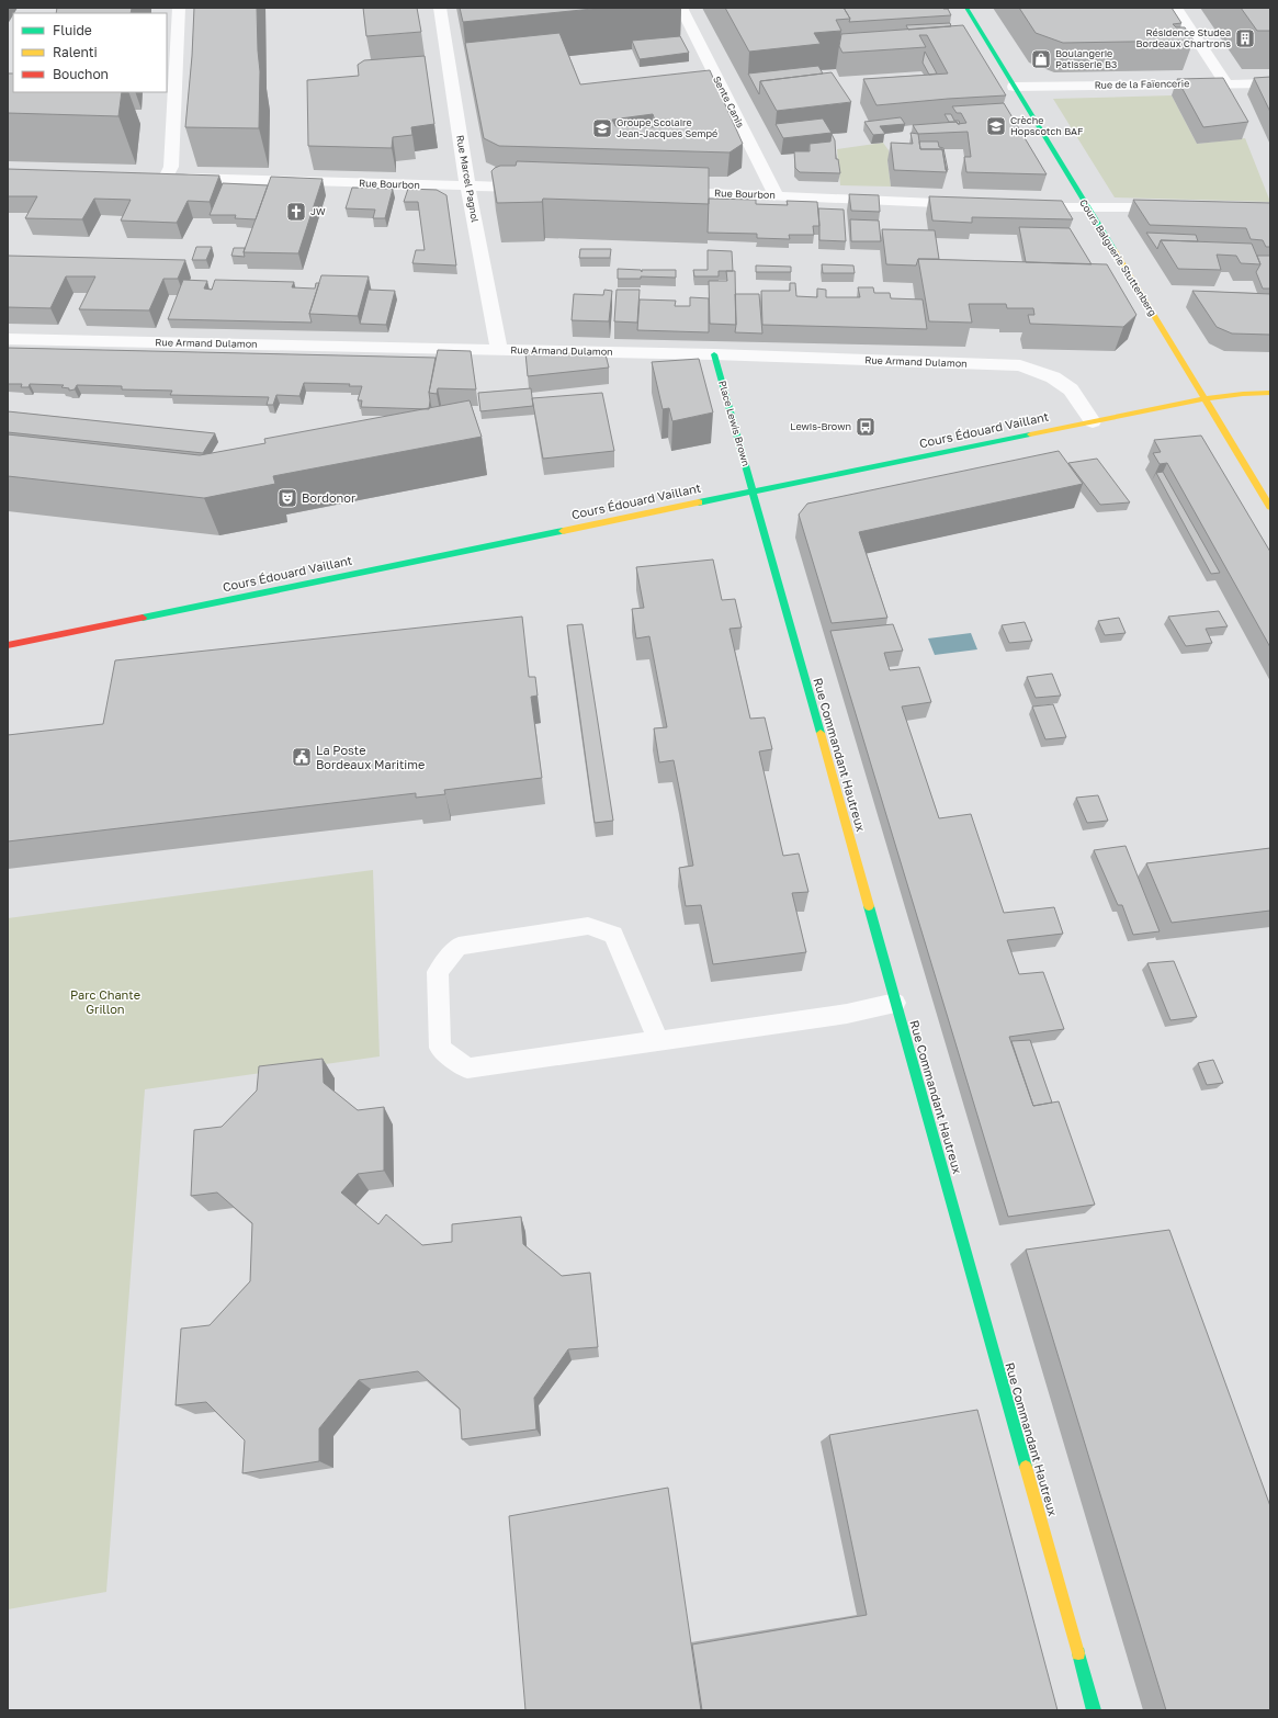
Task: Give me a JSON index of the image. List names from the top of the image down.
{
  "streets": {
    "street": [
      "Rue de la Faïencerie",
      "Sente Canis",
      "Rue Marcel Pagnol",
      "Rue Bourbon",
      "Cours Balguerie Stuttenberg",
      "Rue Armand Dulamon",
      "Place Lewis Brown",
      "Cours Édouard Vaillant",
      "Rue Commandant Hautreux"
    ]
  },
  "crossings": [
    ["Rue de la Faïencerie", "Cours Balguerie Stuttenberg"],
    ["Sente Canis", "Rue Bourbon"],
    ["Rue Marcel Pagnol", "Rue Bourbon"],
    ["Rue Marcel Pagnol", "Rue Armand Dulamon"],
    ["Cours Balguerie Stuttenberg", "Cours Édouard Vaillant"],
    ["Rue Armand Dulamon", "Place Lewis Brown"],
    ["Rue Armand Dulamon", "Cours Édouard Vaillant"],
    ["Place Lewis Brown", "Cours Édouard Vaillant"],
    ["Place Lewis Brown", "Rue Commandant Hautreux"],
    ["Cours Édouard Vaillant", "Rue Commandant Hautreux"]
  ],
  "parks": ["Parc Chante Grillon"],
  "places": {
    "building": ["Résidence Studea Bordeaux Chartrons"],
    "shop": ["Boulangerie Patisserie B3"],
    "school or university": ["Crèche Hopscotch BAF", "Groupe Scolaire Jean-Jacques Sempé"],
    "church": ["JW"],
    "bus stop": ["Lewis-Brown"],
    "theatre": ["Bordonor"],
    "public building": ["La Poste Bordeaux Maritime"]
  },
  "legend": ["Fluide", "Ralenti", "Bouchon"]
}
